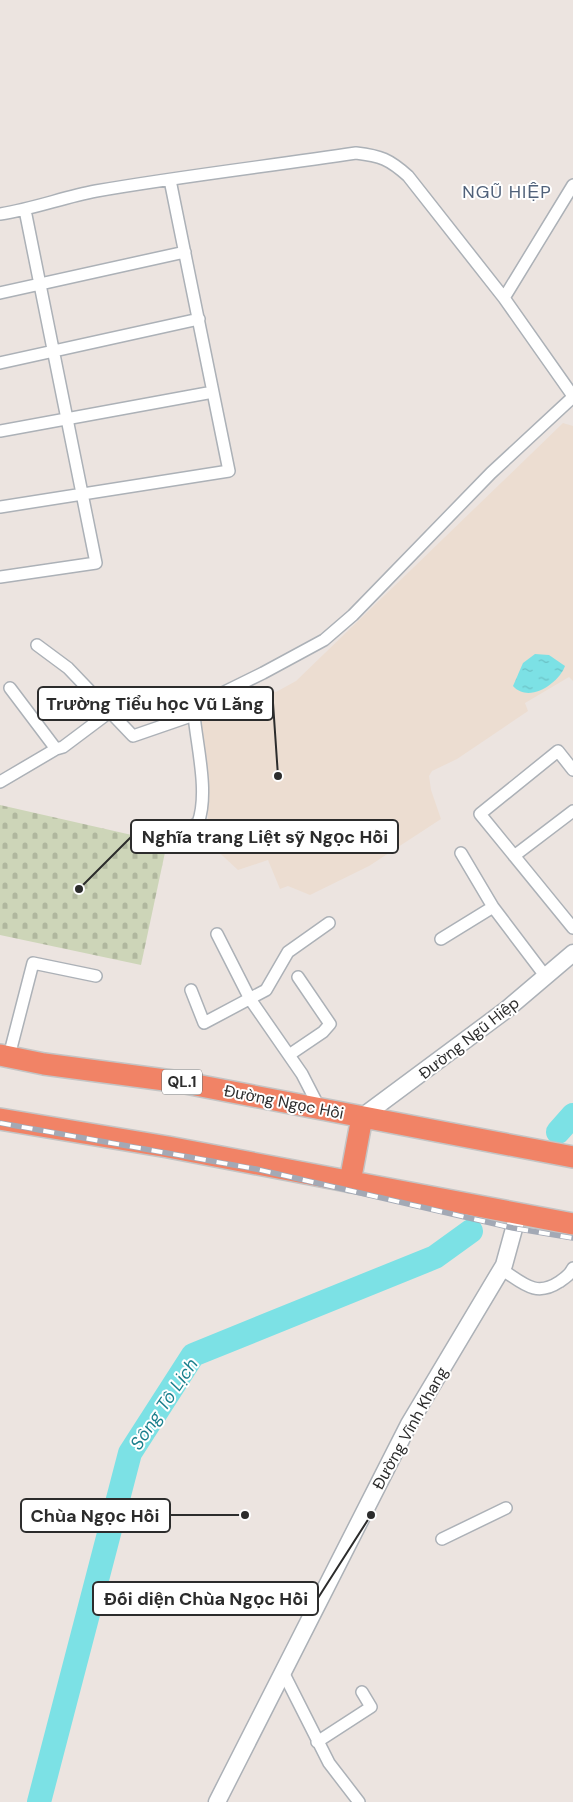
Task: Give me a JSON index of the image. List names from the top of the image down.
{
  "streets": {
    "highway": ["QL.1", "Đường Ngọc Hồi"],
    "street": ["Đường Ngũ Hiệp", "Đường Vĩnh Khang"]
  },
  "crossings": [
    ["Đường Ngũ Hiệp", "Đường Ngọc Hồi"]
  ],
  "districts": ["NGŨ HIỆP"],
  "water": ["Sông Tô Lịch"],
  "places": [
    "Trường Tiểu học Vũ Lăng",
    "Nghĩa trang Liệt sỹ Ngọc Hồi",
    "Chùa Ngọc Hồi",
    "Đối diện Chùa Ngọc Hồi"
  ]
}
